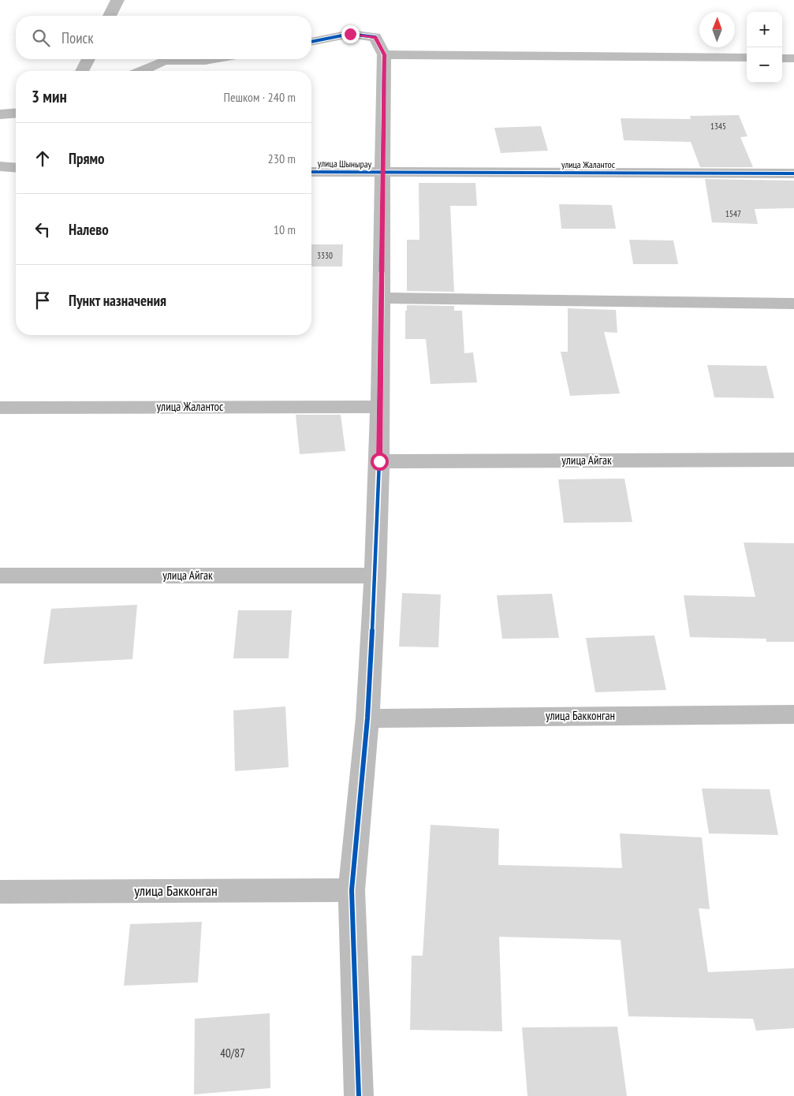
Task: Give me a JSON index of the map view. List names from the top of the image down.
{
  "streets": {
    "street": [
      "улица Шынырау",
      "улица Жалантос",
      "улица Айгак",
      "улица Бакконган"
    ]
  },
  "crossings": [
    ["улица Шынырау", "улица Жалантос"]
  ],
  "house_numbers": [
    "1345",
    "1547",
    "3330",
    "40/87"
  ],
  "north": "top",
  "page": {
    "map_buttons": ["+", "−"],
    "search": "Поиск",
    "heading": ["3 мин", "Пешком · 240 m"],
    "list": [
      ["Прямо", "230 m"],
      ["Налево", "10 m"],
      "Пункт назначения"
    ]
  }
}
